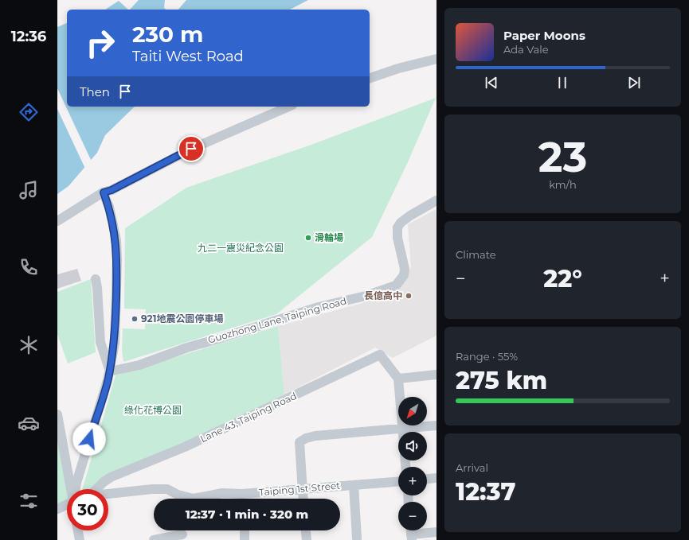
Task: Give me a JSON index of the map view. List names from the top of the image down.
{
  "streets": {
    "street": ["Guozhong Lane, Taiping Road", "Lane 43, Taiping Road", "Taiping 1st Street"]
  },
  "parks": ["九二一震災紀念公園", "綠化花博公園"],
  "places": ["滑輪場", "長億高中", "921地震公園停車場"],
  "north": "bottom left",
  "page": {
    "tabs": "12:36",
    "turn": ["230 m", "Taiti West Road"],
    "song": ["Paper Moons", "Ada Vale"],
    "then": "Then",
    "tile": [
      ["23", "km/h"],
      "Climate",
      ["Range · 55%", "275 km"],
      ["Arrival", "12:37"]
    ],
    "heat": ["−", "22°", "+"],
    "map_buttons": ["+", "−"],
    "limit": "30",
    "trip": "12:37 · 1 min · 320 m"
  }
}
